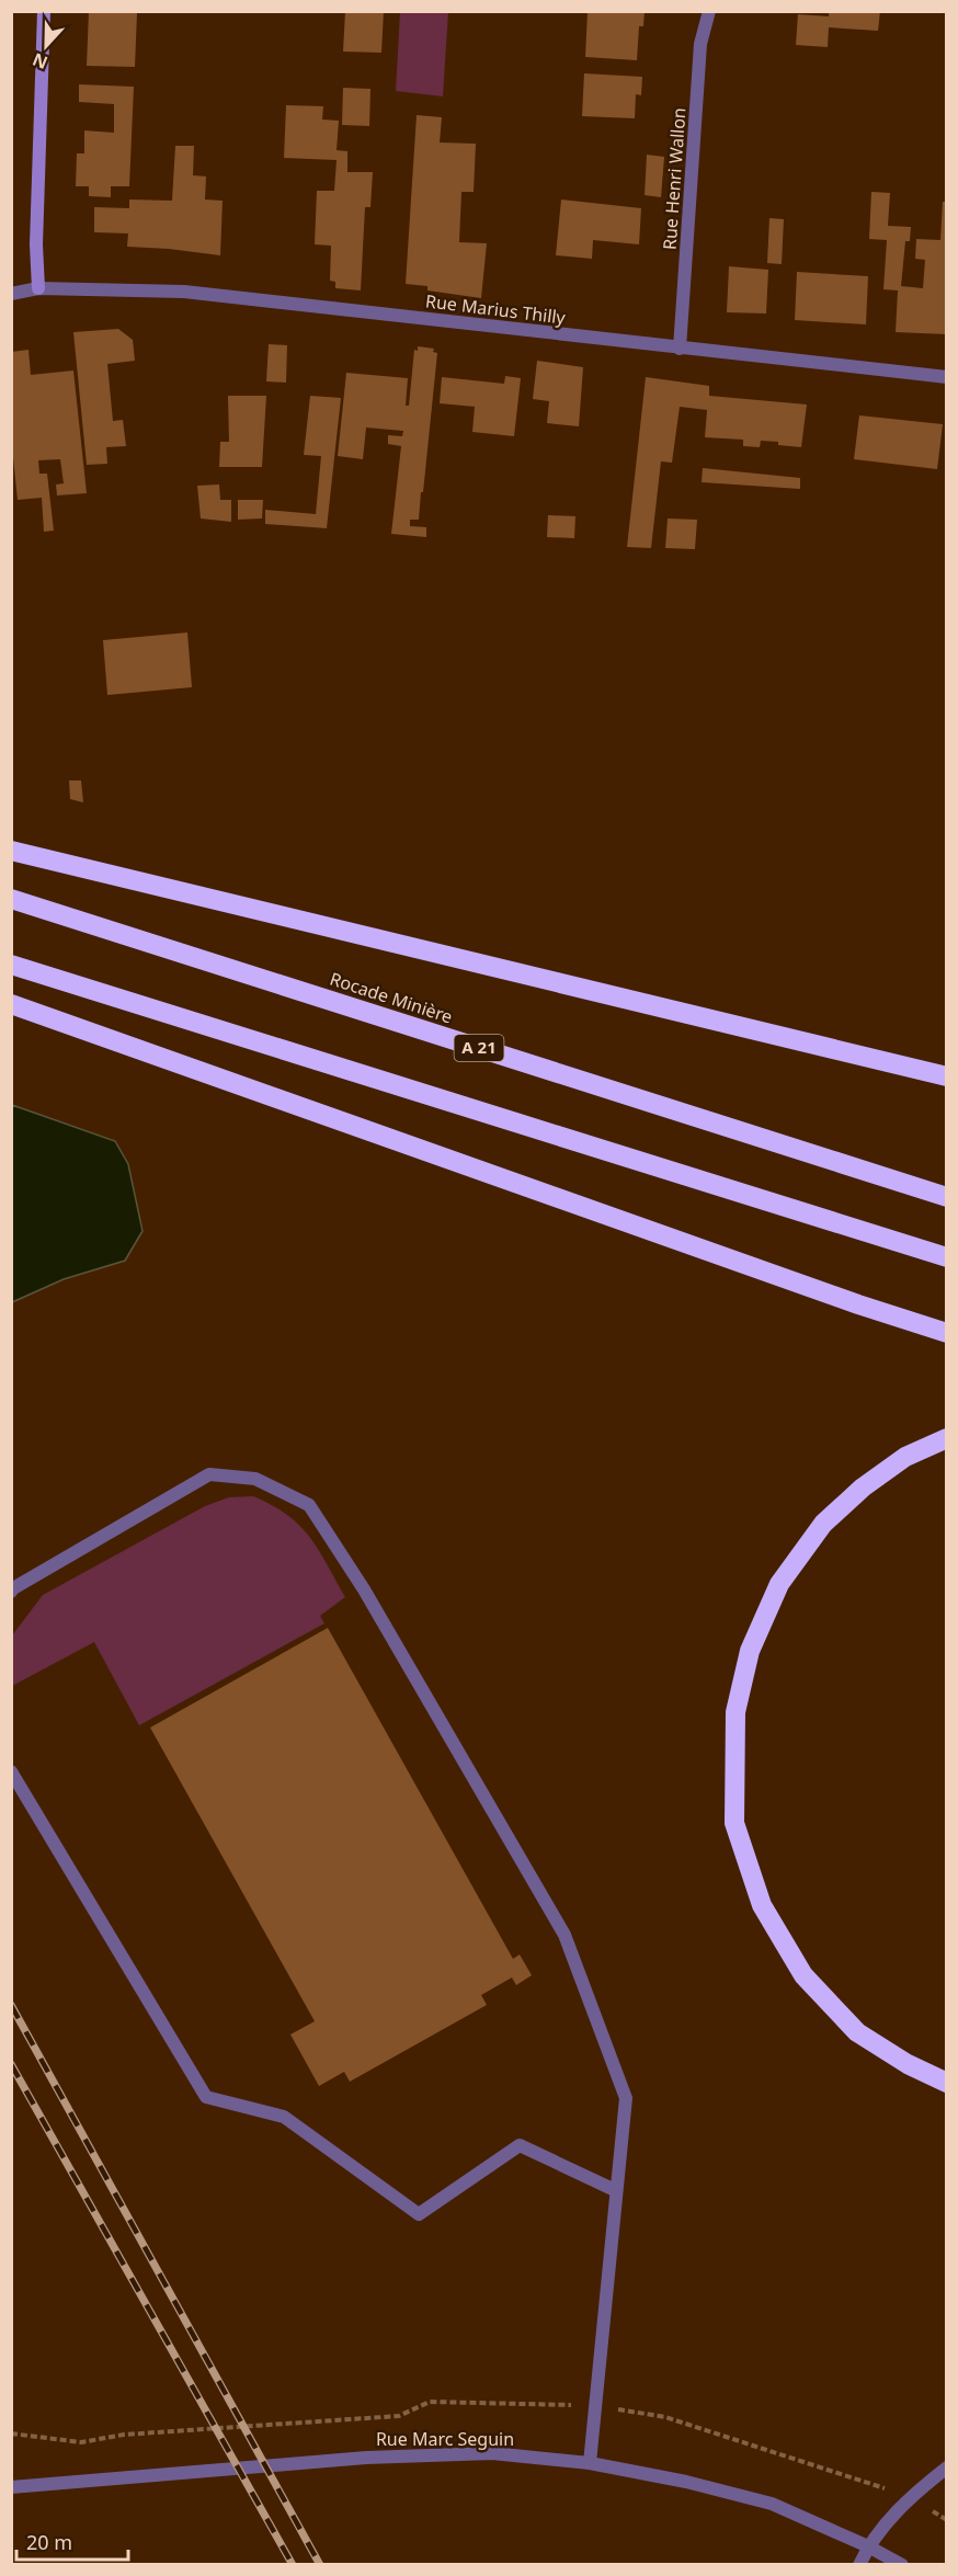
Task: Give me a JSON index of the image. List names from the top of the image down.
{
  "streets": {
    "highway": ["Rocade Minière", "A 21"],
    "street": ["Rue Henri Wallon", "Rue Marius Thilly", "Rue Marc Seguin"]
  },
  "crossings": [
    ["Rue Henri Wallon", "Rue Marius Thilly"]
  ],
  "scale_bar": "20 m",
  "north": "bottom"
}
